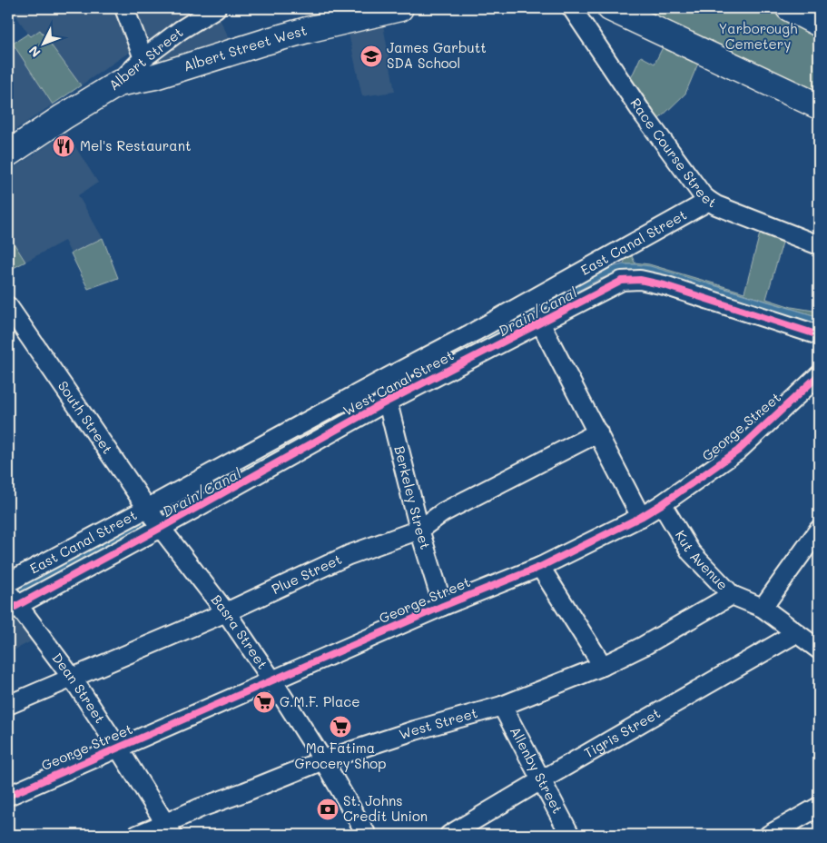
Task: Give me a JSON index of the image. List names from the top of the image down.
{
  "streets": {
    "main road": ["Albert Street West", "Albert Street"],
    "street": [
      "Race Course Street",
      "East Canal Street",
      "West Canal Street",
      "South Street",
      "George Street",
      "Berkeley Street",
      "Kut Avenue",
      "Plue Street",
      "Basra Street",
      "Dean Street",
      "West Street",
      "Tigris Street",
      "Allenby Street"
    ]
  },
  "crossings": [
    ["Albert Street West", "Albert Street"],
    ["Race Course Street", "East Canal Street"],
    ["East Canal Street", "West Canal Street"],
    ["East Canal Street", "South Street"],
    ["East Canal Street", "Berkeley Street"],
    ["East Canal Street", "Basra Street"],
    ["East Canal Street", "Dean Street"],
    ["West Canal Street", "Berkeley Street"],
    ["South Street", "Basra Street"],
    ["George Street", "Berkeley Street"],
    ["George Street", "Kut Avenue"],
    ["George Street", "Basra Street"],
    ["George Street", "Dean Street"],
    ["Berkeley Street", "Plue Street"],
    ["Kut Avenue", "West Street"],
    ["Kut Avenue", "Tigris Street"],
    ["Plue Street", "Basra Street"],
    ["Plue Street", "Dean Street"],
    ["Basra Street", "West Street"],
    ["Dean Street", "West Street"],
    ["West Street", "Allenby Street"],
    ["Tigris Street", "Allenby Street"]
  ],
  "water": ["Drain/Canal"],
  "parks": ["Yarborough Cemetery"],
  "places": {
    "school or university": ["James Garbutt SDA School"],
    "restaurant": ["Mel's Restaurant"],
    "supermarket": ["G.M.F. Place", "Ma Fatima Grocery Shop"],
    "bank": ["St. Johns Credit Union"]
  },
  "north": "bottom left"
}
